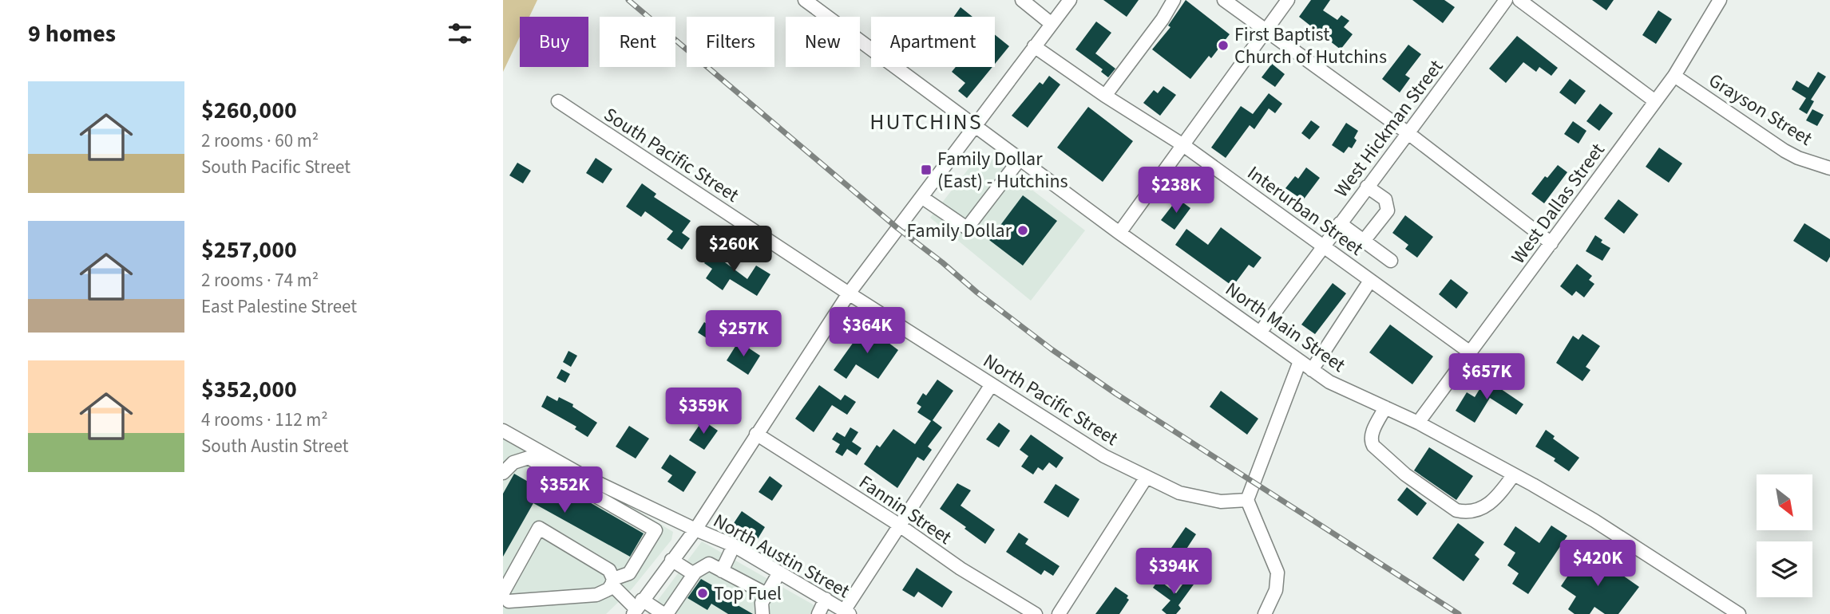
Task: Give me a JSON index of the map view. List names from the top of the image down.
{
  "streets": {
    "street": [
      "Grayson Street",
      "West Hickman Street",
      "South Pacific Street",
      "West Dallas Street",
      "Interurban Street",
      "North Main Street",
      "North Pacific Street",
      "Fannin Street",
      "North Austin Street"
    ]
  },
  "crossings": [
    ["Grayson Street", "West Dallas Street"],
    ["West Hickman Street", "Interurban Street"],
    ["West Hickman Street", "North Main Street"],
    ["South Pacific Street", "North Pacific Street"],
    ["West Dallas Street", "Interurban Street"],
    ["West Dallas Street", "North Main Street"]
  ],
  "districts": ["HUTCHINS"],
  "places": {
    "other": ["First Baptist Church of Hutchins", "Family Dollar", "Top Fuel"],
    "transit": ["Family Dollar (East) - Hutchins"]
  },
  "north": "bottom right",
  "page": {
    "heading": "9 homes",
    "chip": [
      "Buy",
      "Rent",
      "Filters",
      "New",
      "Apartment"
    ],
    "list": [
      {
        "name": "$260,000",
        "note": "2 rooms · 60 m² · South Pacific Street"
      },
      {
        "name": "$257,000",
        "note": "2 rooms · 74 m² · East Palestine Street"
      },
      {
        "name": "$352,000",
        "note": "4 rooms · 112 m² · South Austin Street"
      }
    ],
    "price": [
      "$238K",
      "$260K",
      "$364K",
      "$257K",
      "$657K",
      "$359K",
      "$352K",
      "$420K",
      "$394K"
    ]
  }
}
